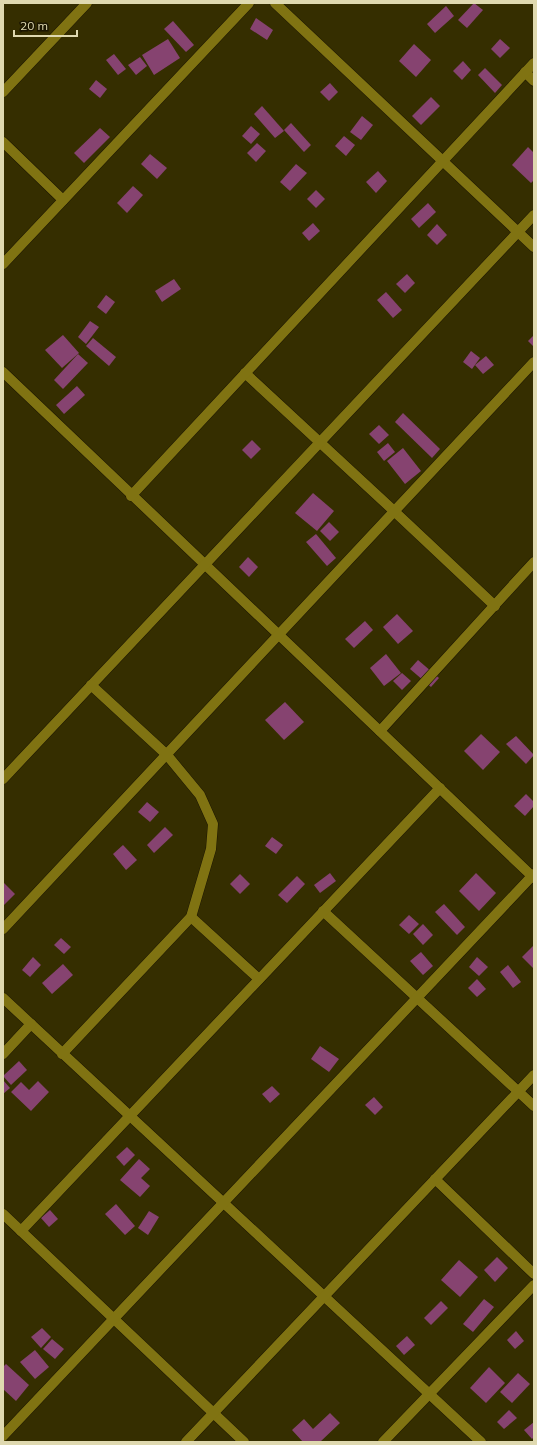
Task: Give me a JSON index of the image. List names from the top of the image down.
{
  "scale_bar": "20 m"
}
